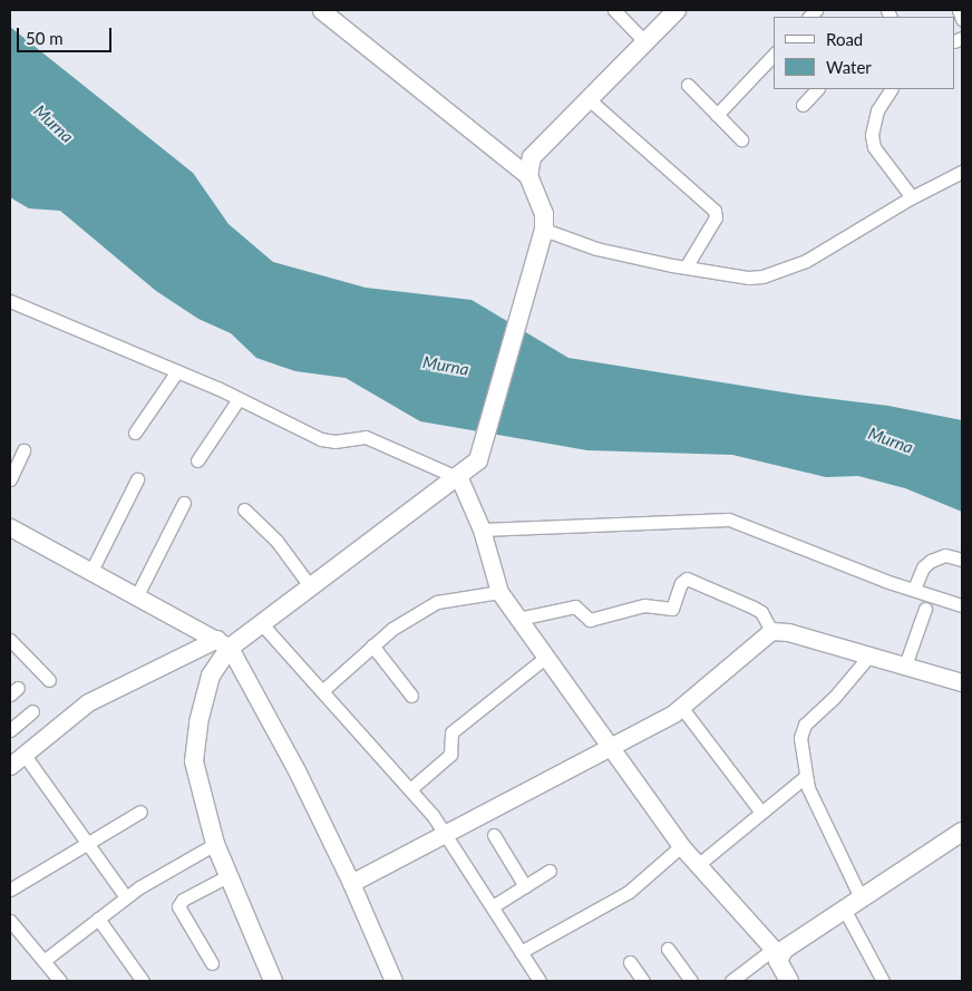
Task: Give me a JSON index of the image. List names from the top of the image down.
{
  "water": ["Murna"],
  "legend": ["Road", "Water"],
  "scale_bar": "50 m"
}
